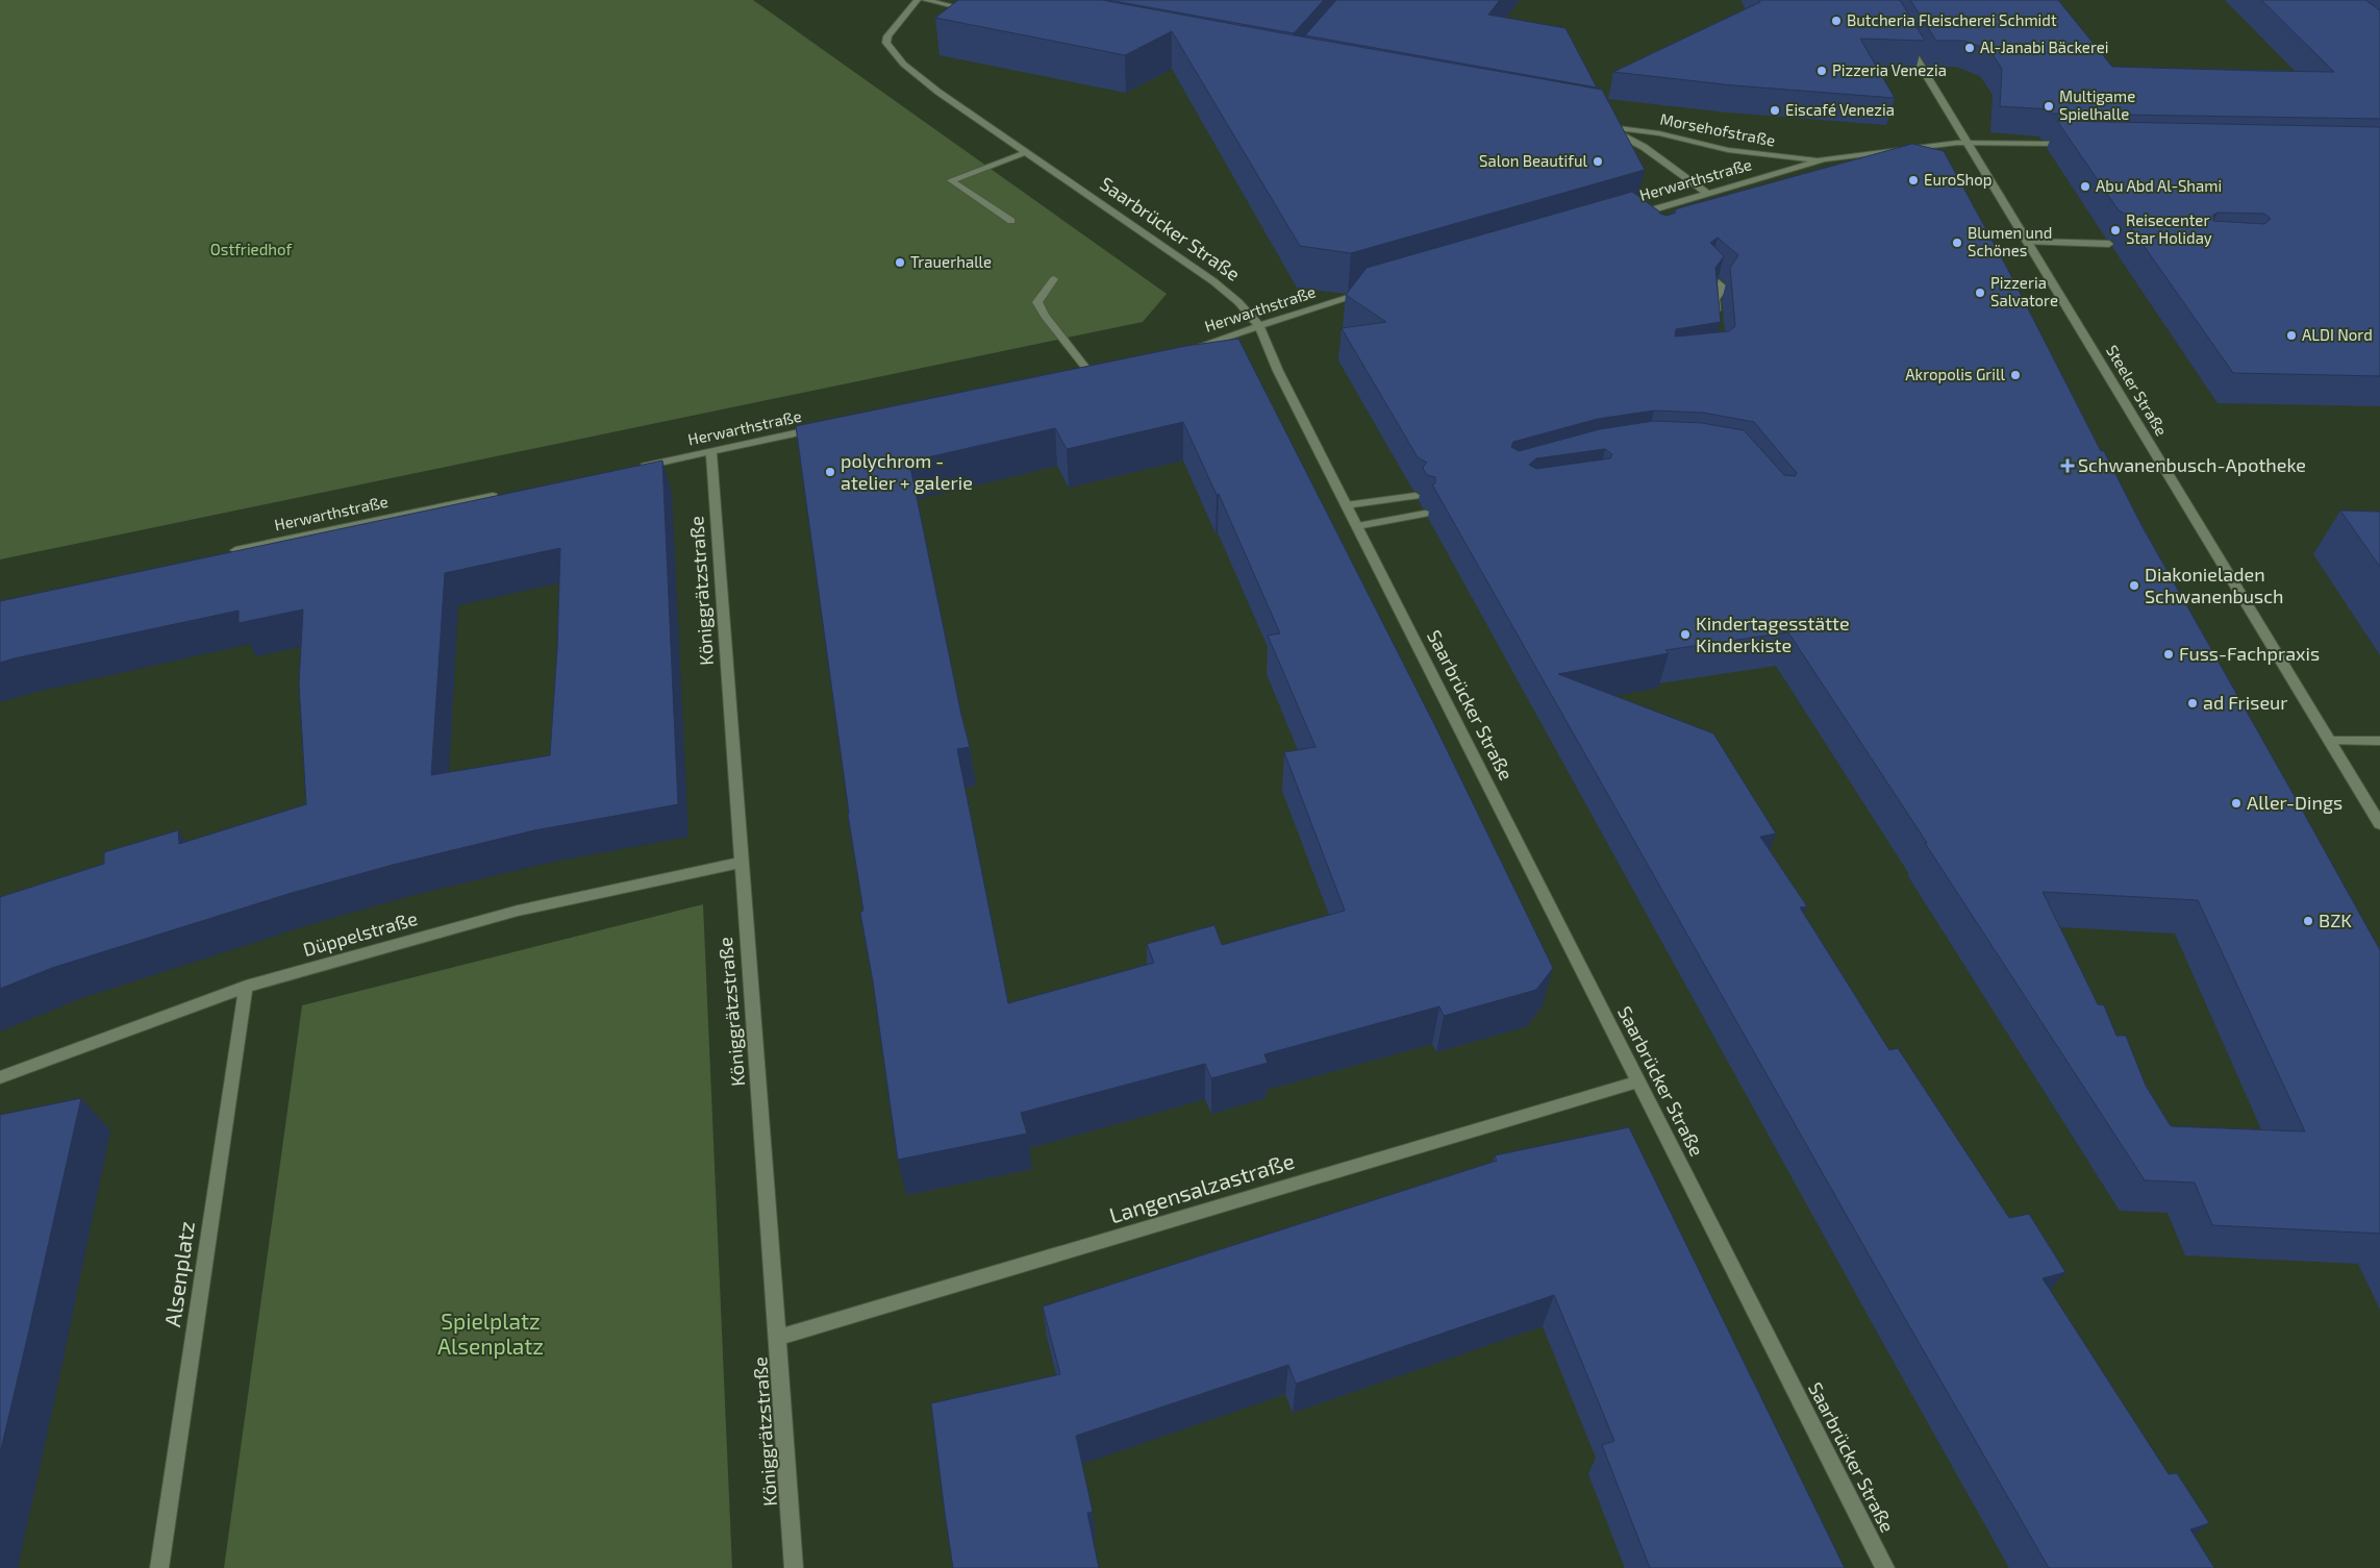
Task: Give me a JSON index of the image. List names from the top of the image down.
{
  "streets": {
    "street": [
      "Morsehofstraße",
      "Herwarthstraße",
      "Saarbrücker Straße",
      "Steeler Straße",
      "Königgrätzstraße",
      "Düppelstraße",
      "Langensalzastraße",
      "Alsenplatz"
    ]
  },
  "crossings": [
    ["Morsehofstraße", "Herwarthstraße"],
    ["Herwarthstraße", "Saarbrücker Straße"],
    ["Herwarthstraße", "Steeler Straße"],
    ["Herwarthstraße", "Königgrätzstraße"],
    ["Saarbrücker Straße", "Langensalzastraße"],
    ["Königgrätzstraße", "Düppelstraße"],
    ["Königgrätzstraße", "Langensalzastraße"],
    ["Düppelstraße", "Alsenplatz"]
  ],
  "parks": ["Ostfriedhof", "Spielplatz Alsenplatz"],
  "places": {
    "other": [
      "Butcheria Fleischerei Schmidt",
      "Al-Janabi Bäckerei",
      "Pizzeria Venezia",
      "Multigame Spielhalle",
      "Eiscafé Venezia",
      "Salon Beautiful",
      "EuroShop",
      "Abu Abd Al-Shami",
      "Reisecenter Star Holiday",
      "Blumen und Schönes",
      "Trauerhalle",
      "Pizzeria Salvatore",
      "ALDI Nord",
      "Akropolis Grill",
      "polychrom - atelier + galerie",
      "Diakonieladen Schwanenbusch",
      "Kindertagesstätte Kinderkiste",
      "Fuss-Fachpraxis",
      "ad Friseur",
      "Aller-Dings",
      "BZK"
    ],
    "health": ["Schwanenbusch-Apotheke"]
  }
}
